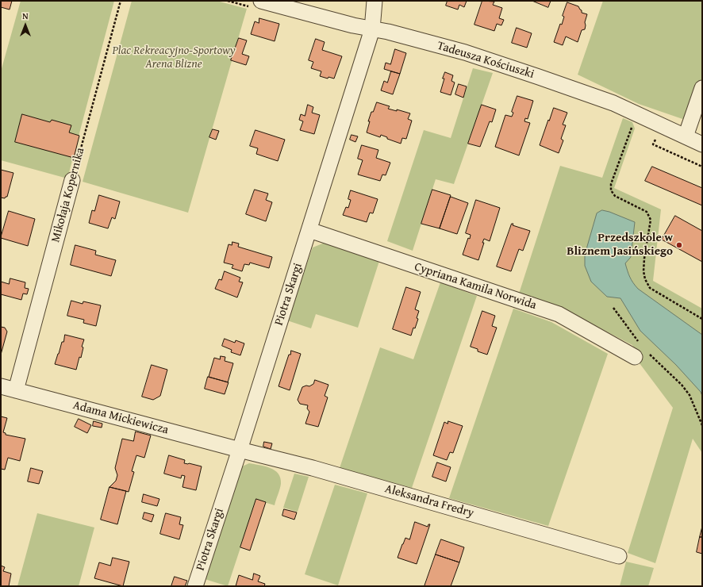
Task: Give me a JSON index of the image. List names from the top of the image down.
{
  "streets": {
    "street": [
      "Tadeusza Kościuszki",
      "Mikołaja Kopernika",
      "Cypriana Kamila Norwida",
      "Piotra Skargi",
      "Adama Mickiewicza",
      "Aleksandra Fredry"
    ]
  },
  "crossings": [
    ["Tadeusza Kościuszki", "Piotra Skargi"],
    ["Mikołaja Kopernika", "Adama Mickiewicza"],
    ["Cypriana Kamila Norwida", "Piotra Skargi"],
    ["Piotra Skargi", "Adama Mickiewicza"],
    ["Piotra Skargi", "Aleksandra Fredry"],
    ["Adama Mickiewicza", "Aleksandra Fredry"]
  ],
  "parks": ["Plac Rekreacyjno-Sportowy Arena Blizne"],
  "places": ["Przedszkole w Bliznem Jasińskiego"],
  "north": "top"
}
